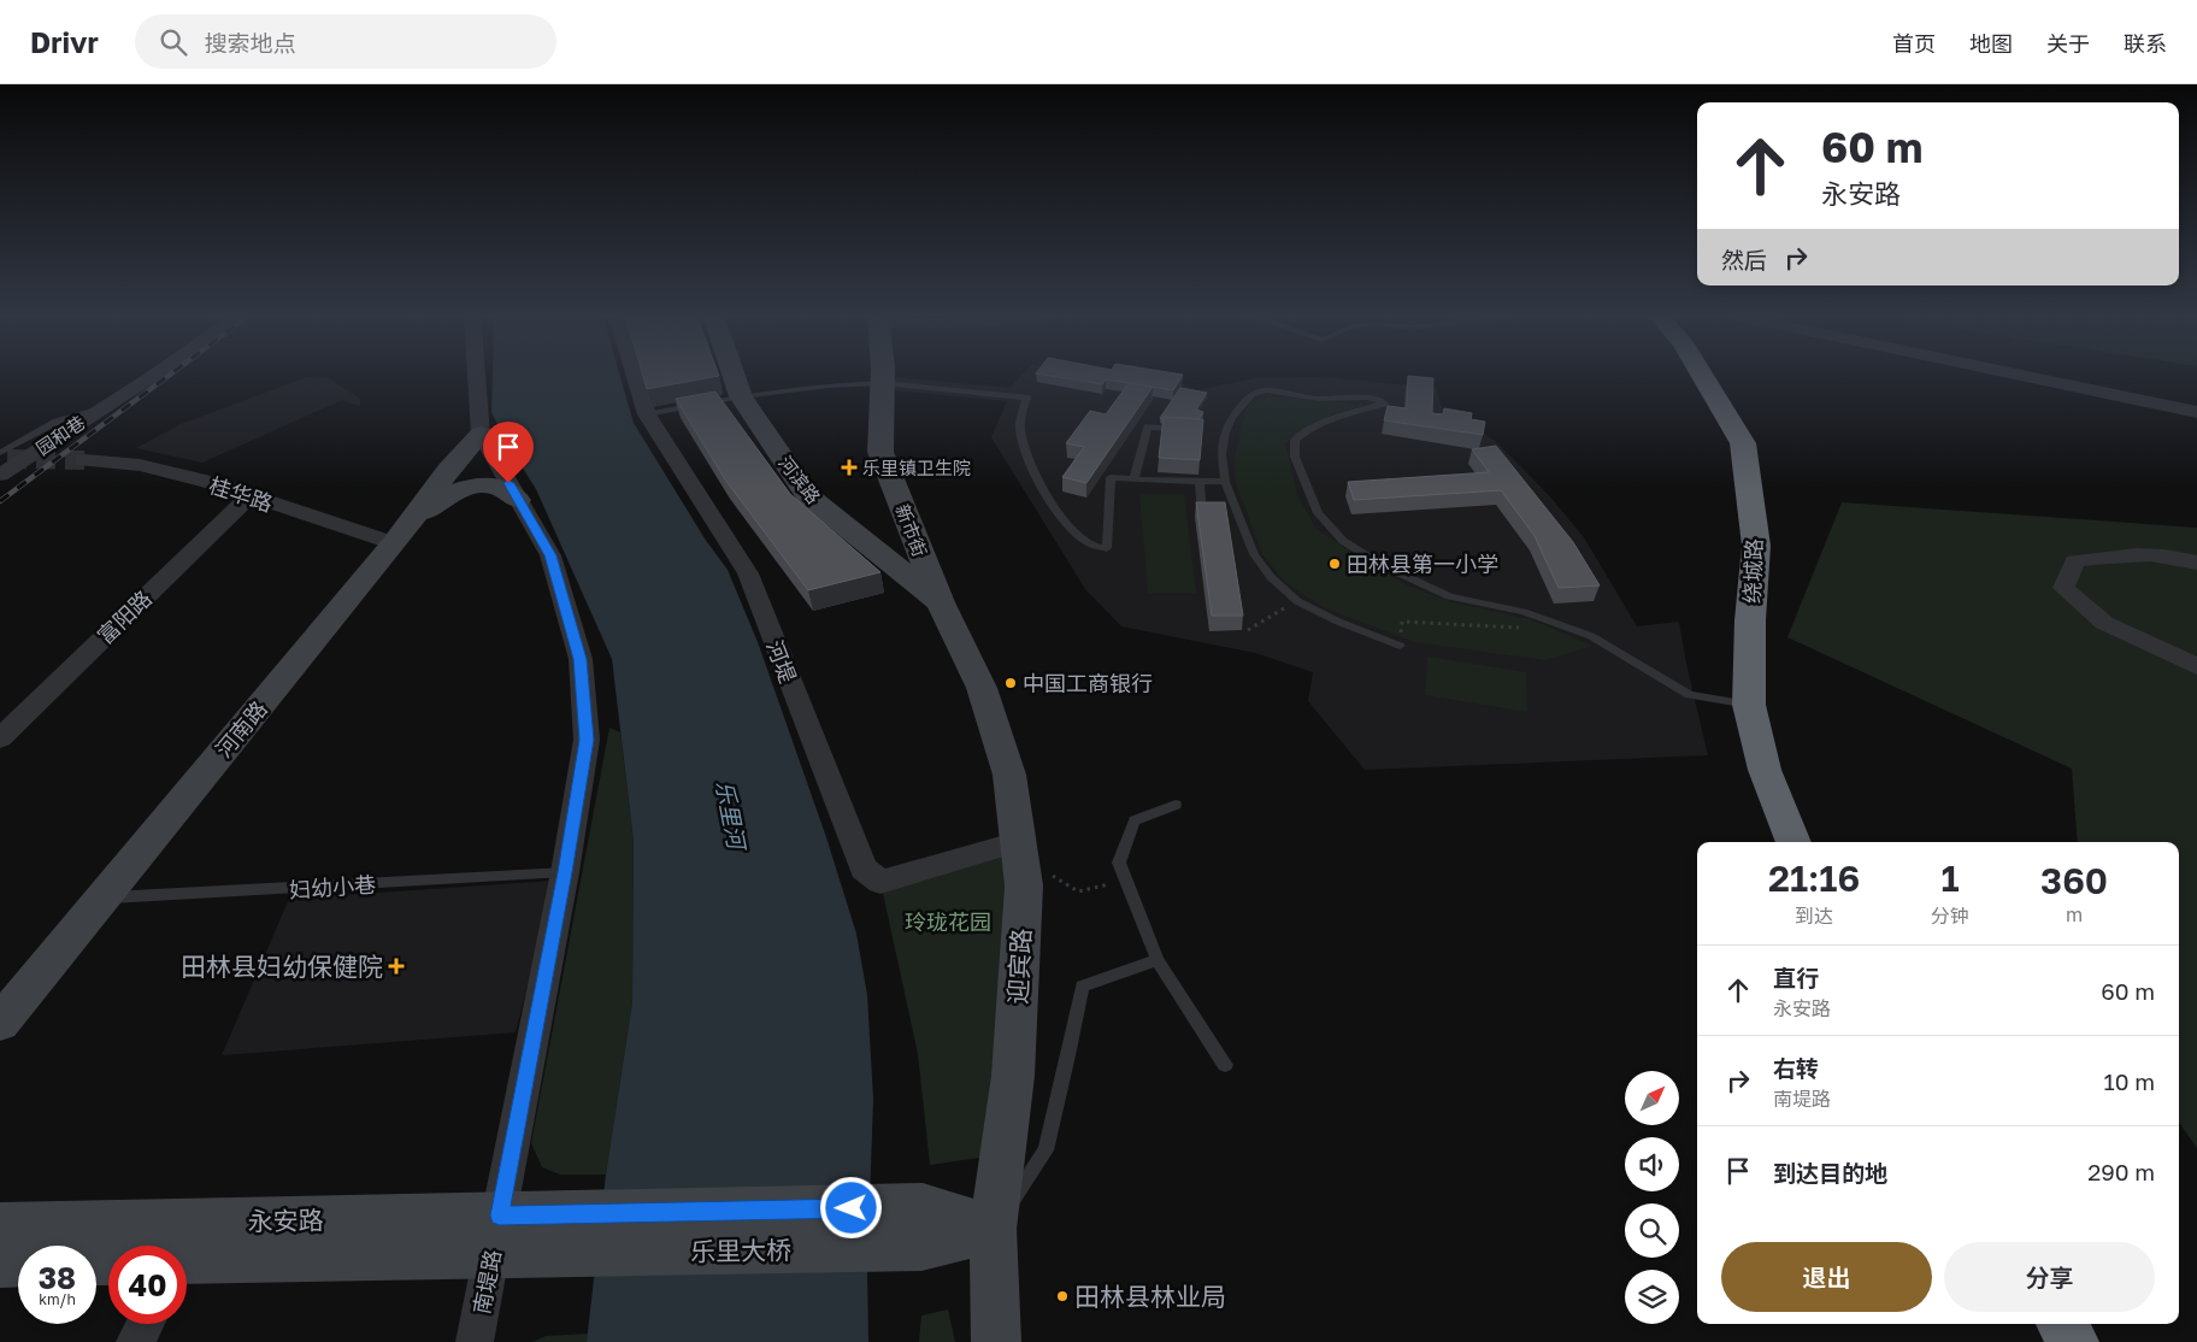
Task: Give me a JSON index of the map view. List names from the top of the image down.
{
  "streets": {
    "highway": ["绕城路"],
    "street": [
      "园和巷",
      "河滨路",
      "桂华路",
      "新市街",
      "富阳路",
      "河堤",
      "河南路",
      "迎宾路",
      "永安路",
      "乐里大桥",
      "南堤路"
    ],
    "lane": ["妇幼小巷"]
  },
  "crossings": [
    ["河滨路", "新市街"],
    ["河滨路", "迎宾路"],
    ["桂华路", "富阳路"],
    ["桂华路", "河南路"],
    ["新市街", "迎宾路"],
    ["河堤", "迎宾路"],
    ["河南路", "妇幼小巷"],
    ["河南路", "南堤路"],
    ["妇幼小巷", "南堤路"],
    ["迎宾路", "乐里大桥"],
    ["永安路", "乐里大桥"],
    ["永安路", "南堤路"]
  ],
  "water": ["乐里河"],
  "parks": ["玲珑花园"],
  "places": {
    "health": ["乐里镇卫生院", "田林县妇幼保健院"],
    "other": ["田林县第一小学", "中国工商银行", "田林县林业局"]
  },
  "north": "top right",
  "page": {
    "header": "Drivr",
    "search": "搜索地点",
    "nav": [
      "首页",
      "地图",
      "关于",
      "联系"
    ],
    "turn": ["60 m", "永安路"],
    "then": "然后",
    "eta": [
      "21:16",
      "到达",
      "1",
      "分钟",
      "360",
      "m"
    ],
    "list": [
      {
        "name": "直行",
        "note": "永安路",
        "value": "60 m"
      },
      {
        "name": "右转",
        "note": "南堤路",
        "value": "10 m"
      },
      {
        "name": "到达目的地",
        "value": "290 m"
      }
    ],
    "buttons": ["退出", "分享"],
    "speed": "38 km/h",
    "limit": "40"
  }
}
